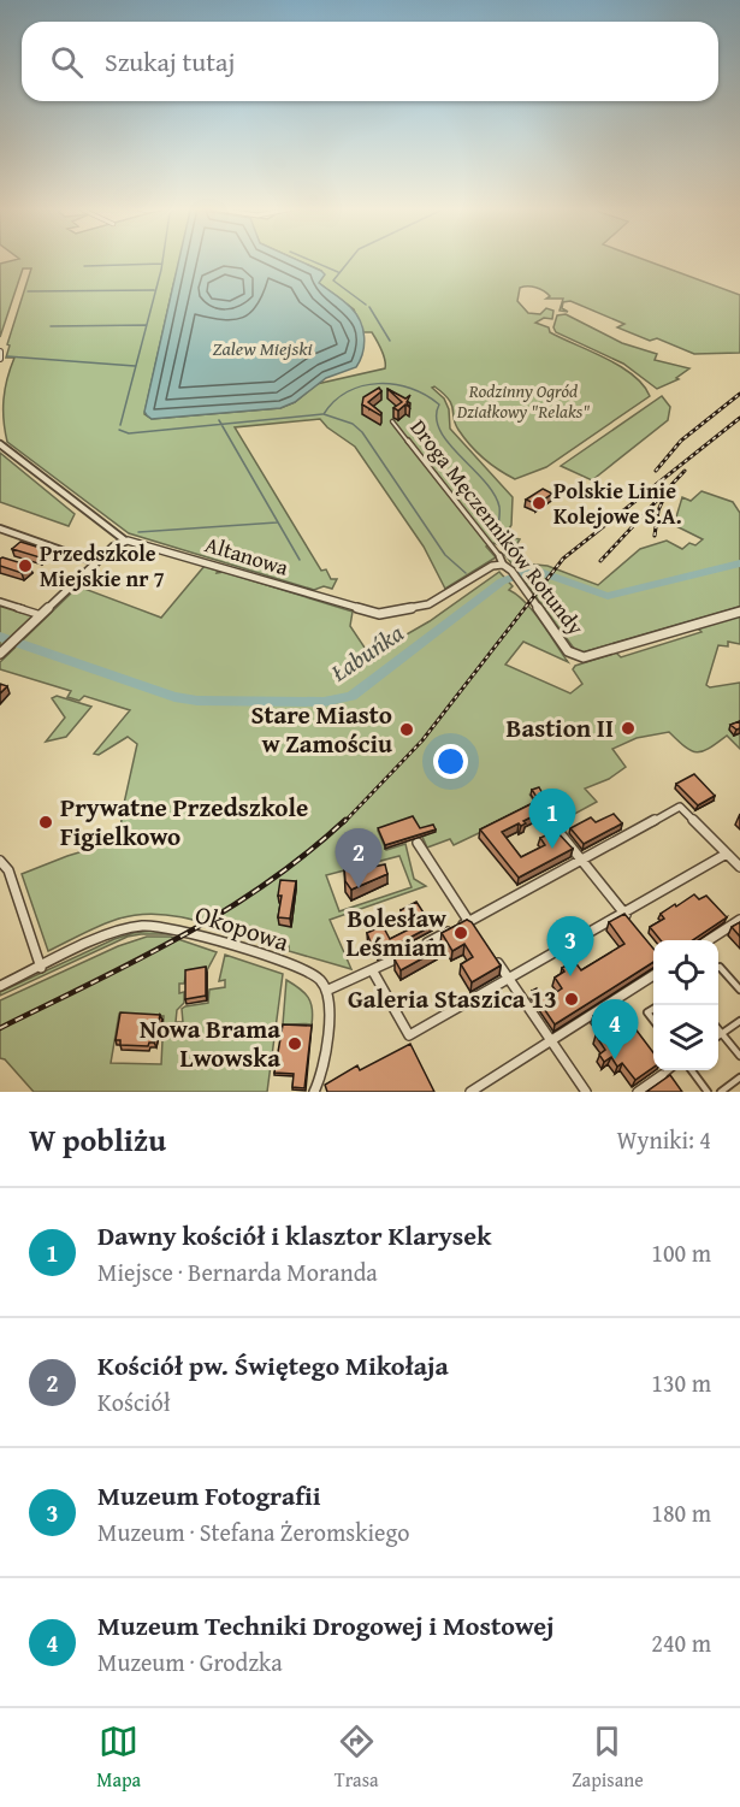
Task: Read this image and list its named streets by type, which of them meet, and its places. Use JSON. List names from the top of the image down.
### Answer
{
  "streets": {
    "street": ["Droga Męczenników Rotundy", "Altanowa", "Okopowa"]
  },
  "crossings": [
    ["Droga Męczenników Rotundy", "Altanowa"]
  ],
  "water": ["Zalew Miejski", "Łabuńka"],
  "parks": ["Rodzinny Ogród Działkowy \"Relaks\""],
  "places": [
    "Polskie Linie Kolejowe S.A.",
    "Przedszkole Miejskie nr 7",
    "Bastion II",
    "Stare Miasto w Zamościu",
    "Prywatne Przedszkole Figielkowo",
    "Bolesław Leśmiam",
    "Galeria Staszica 13",
    "Nowa Brama Lwowska"
  ],
  "page": {
    "search": "Szukaj tutaj",
    "pins": [
      "1",
      "2",
      "3",
      "4"
    ],
    "heading": ["W pobliżu", "Wyniki: 4"],
    "list": [
      {
        "mark": "1",
        "name": "Dawny kościół i klasztor Klarysek",
        "note": "Miejsce · Bernarda Moranda",
        "value": "100 m"
      },
      {
        "mark": "2",
        "name": "Kościół pw. Świętego Mikołaja",
        "note": "Kościół",
        "value": "130 m"
      },
      {
        "mark": "3",
        "name": "Muzeum Fotografii",
        "note": "Muzeum · Stefana Żeromskiego",
        "value": "180 m"
      },
      {
        "mark": "4",
        "name": "Muzeum Techniki Drogowej i Mostowej",
        "note": "Muzeum · Grodzka",
        "value": "240 m"
      }
    ],
    "nav": ["Mapa", "Trasa", "Zapisane"]
  }
}
